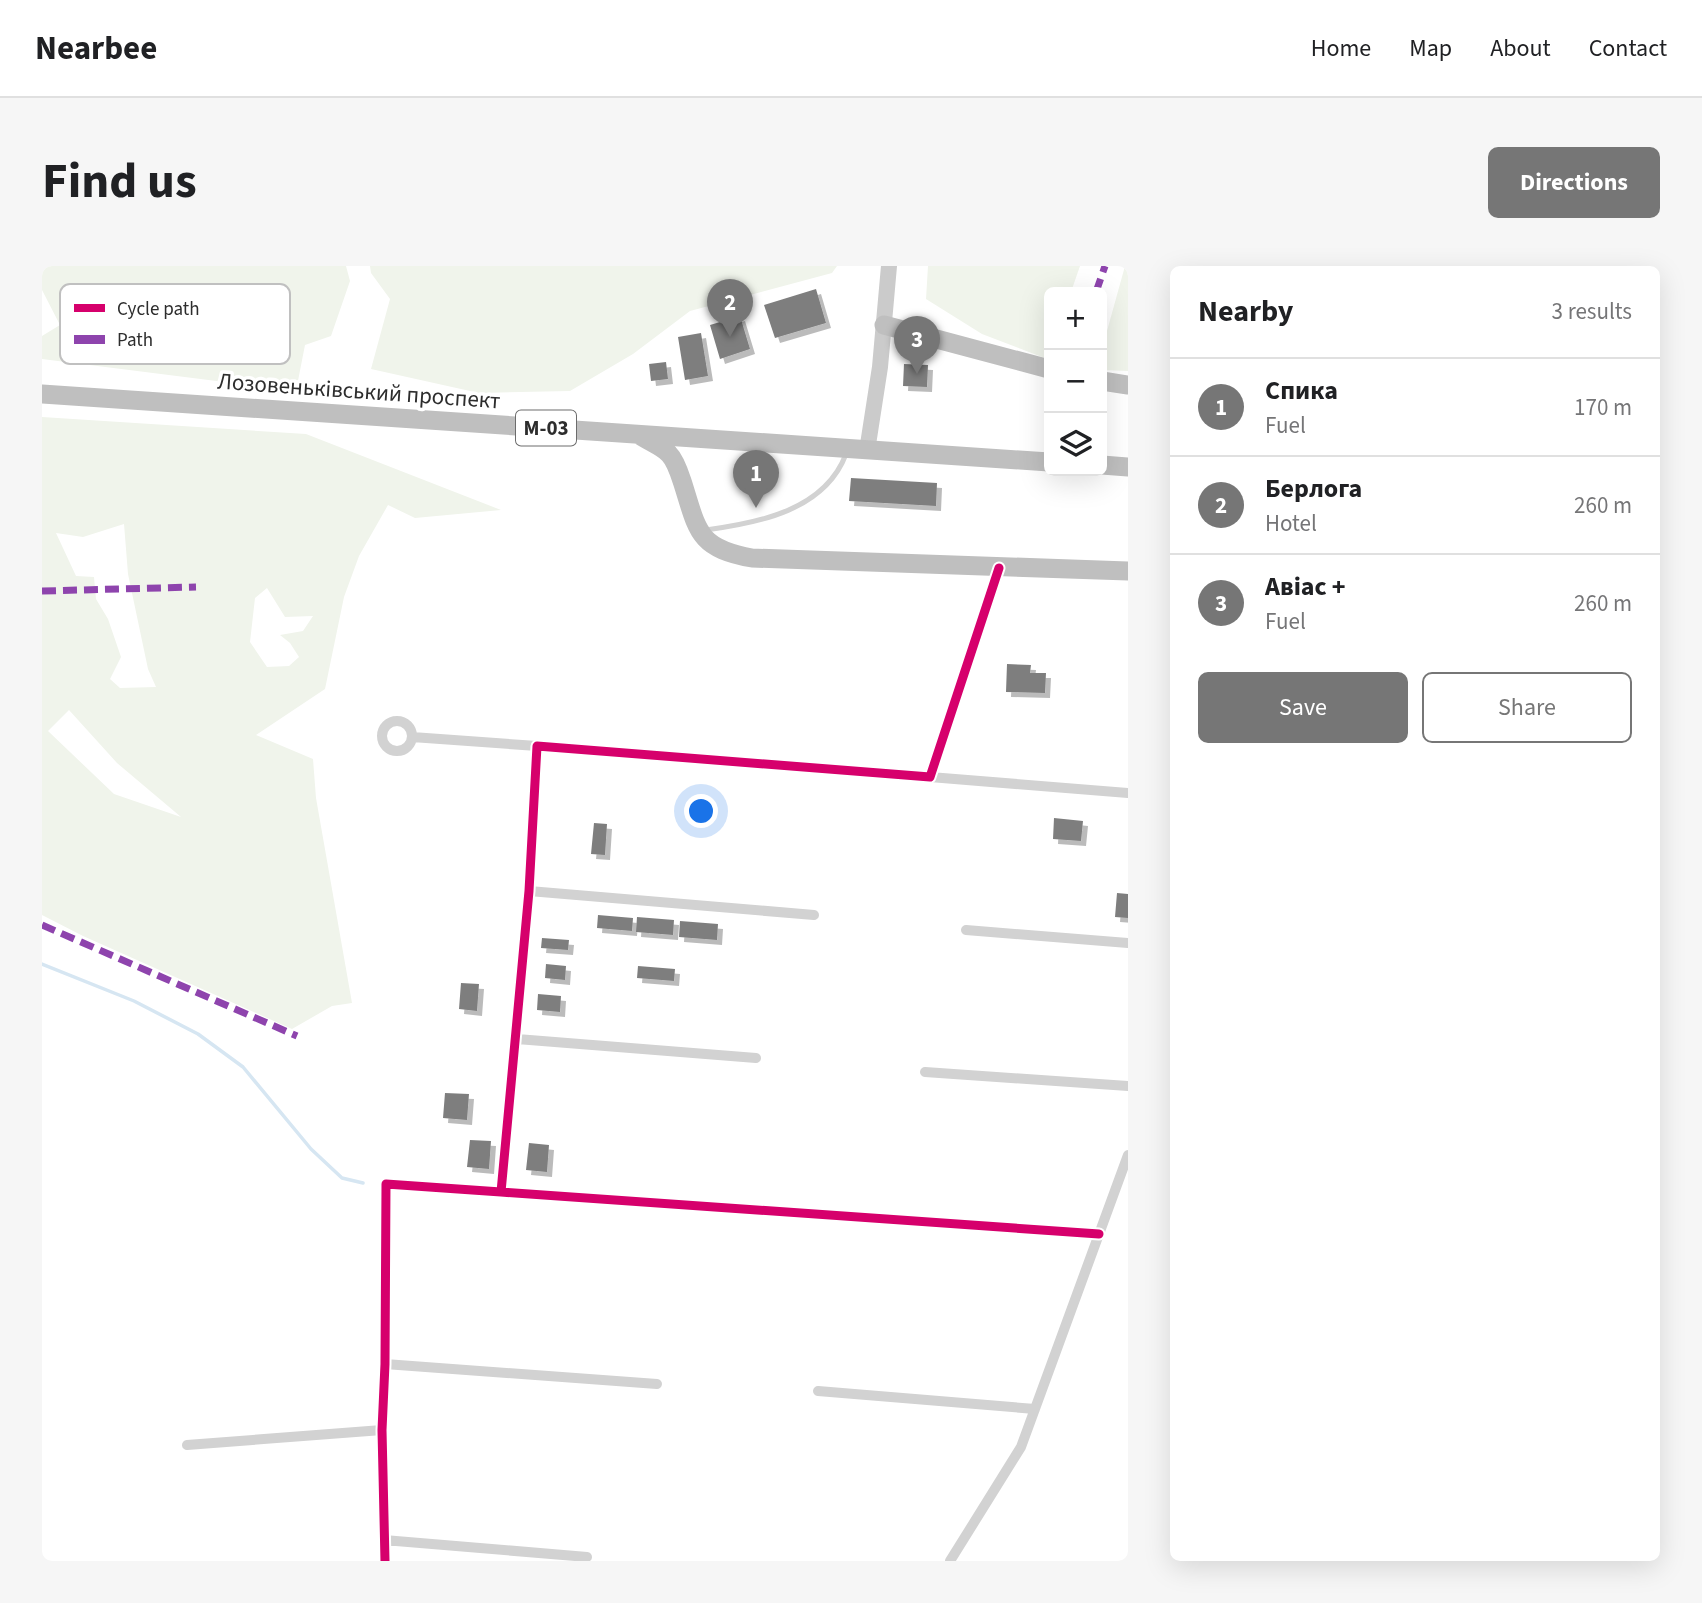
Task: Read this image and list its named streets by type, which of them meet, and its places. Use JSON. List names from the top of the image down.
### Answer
{
  "streets": {
    "highway": ["Лозовеньківський проспект", "М-03"]
  },
  "legend": ["Cycle path", "Path"],
  "page": {
    "header": "Nearbee",
    "nav": [
      "Home",
      "Map",
      "About",
      "Contact"
    ],
    "title": "Find us",
    "buttons": [
      "Directions",
      ["Save", "Share"]
    ],
    "heading": ["Nearby", "3 results"],
    "pins": ["2", "3", "1"],
    "map_buttons": ["+", "−"],
    "list": [
      {
        "mark": "1",
        "name": "Спика",
        "note": "Fuel",
        "value": "170 m"
      },
      {
        "mark": "2",
        "name": "Берлога",
        "note": "Hotel",
        "value": "260 m"
      },
      {
        "mark": "3",
        "name": "Авiас +",
        "note": "Fuel",
        "value": "260 m"
      }
    ]
  }
}
